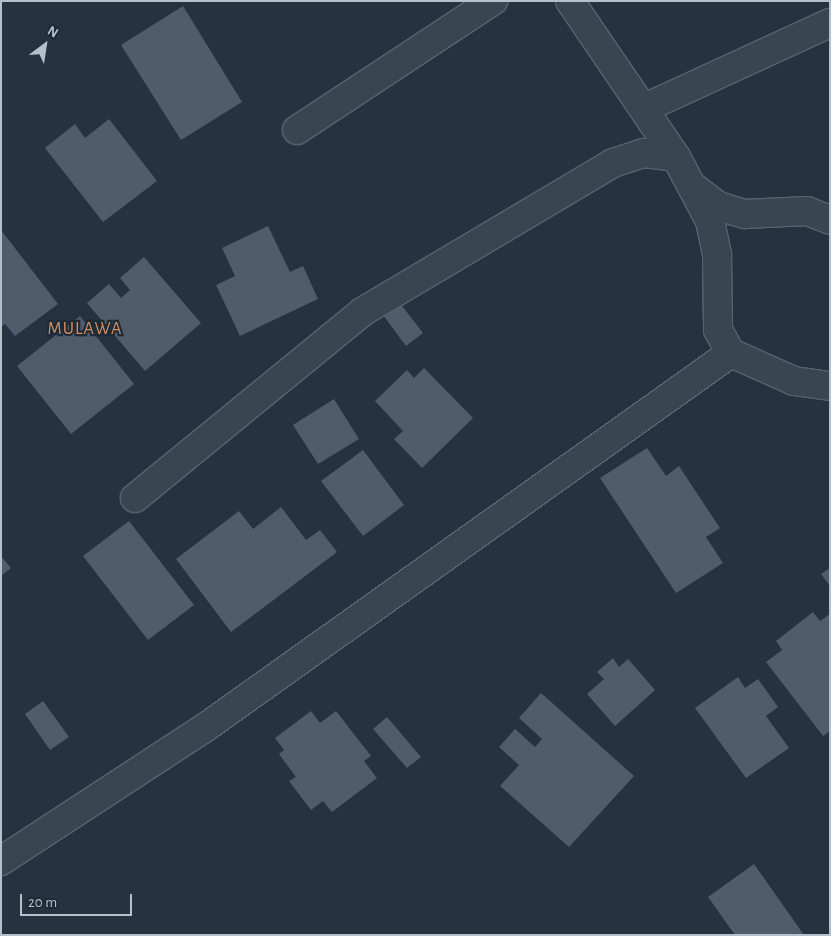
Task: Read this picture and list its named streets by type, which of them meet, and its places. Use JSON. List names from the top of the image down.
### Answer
{
  "districts": ["MULAWA"],
  "scale_bar": "20 m",
  "north": "top right"
}
